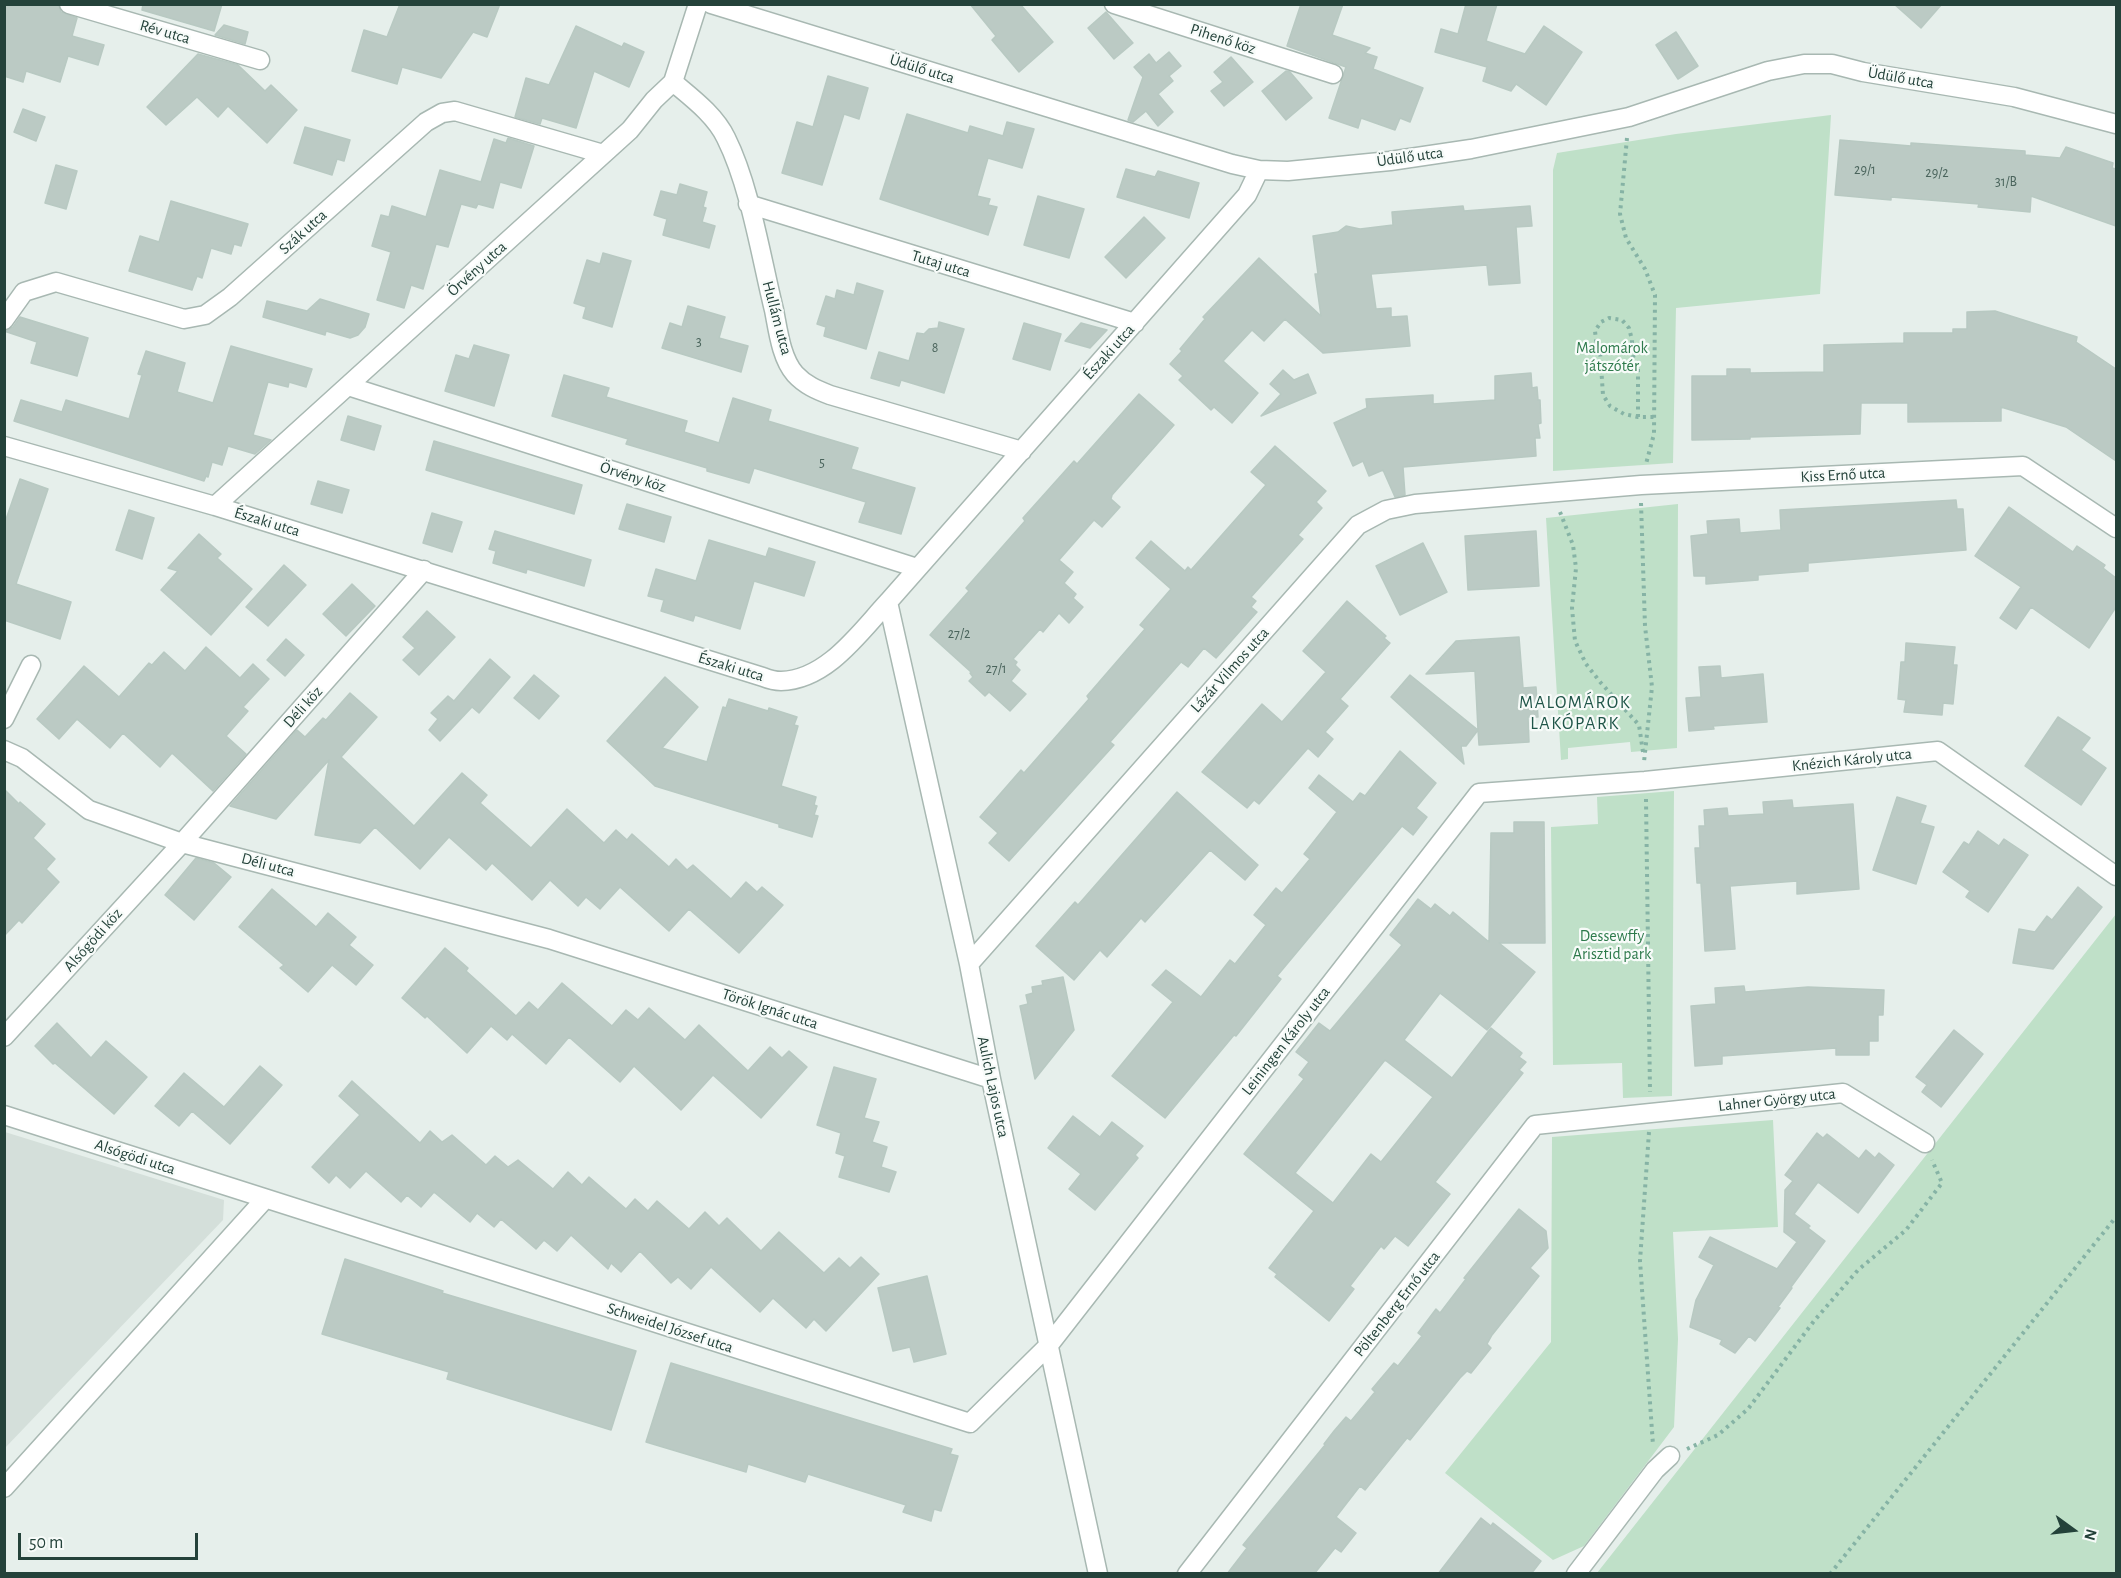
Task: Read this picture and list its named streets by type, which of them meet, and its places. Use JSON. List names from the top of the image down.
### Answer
{
  "streets": {
    "street": [
      "Rév utca",
      "Pihenő köz",
      "Üdülő utca",
      "Szák utca",
      "Tutaj utca",
      "Örvény utca",
      "Hullám utca",
      "Északi utca",
      "Kiss Ernő utca",
      "Örvény köz",
      "Lázár Vilmos utca",
      "Déli köz",
      "Knézich Károly utca",
      "Déli utca",
      "Alsógödi köz",
      "Török Ignác utca",
      "Leiningen Károly utca",
      "Aulich Lajos utca",
      "Lahner György utca",
      "Alsógödi utca",
      "Pöltenberg Ernő utca",
      "Schweidel József utca"
    ]
  },
  "crossings": [
    ["Üdülő utca", "Északi utca"],
    ["Szák utca", "Örvény utca"],
    ["Tutaj utca", "Hullám utca"],
    ["Tutaj utca", "Északi utca"],
    ["Örvény utca", "Hullám utca"],
    ["Örvény utca", "Északi utca"],
    ["Örvény utca", "Örvény köz"],
    ["Hullám utca", "Északi utca"],
    ["Északi utca", "Örvény köz"],
    ["Északi utca", "Déli köz"],
    ["Északi utca", "Aulich Lajos utca"],
    ["Kiss Ernő utca", "Lázár Vilmos utca"],
    ["Lázár Vilmos utca", "Aulich Lajos utca"],
    ["Déli köz", "Déli utca"],
    ["Déli köz", "Alsógödi köz"],
    ["Knézich Károly utca", "Leiningen Károly utca"],
    ["Déli utca", "Alsógödi köz"],
    ["Déli utca", "Török Ignác utca"],
    ["Török Ignác utca", "Aulich Lajos utca"],
    ["Leiningen Károly utca", "Aulich Lajos utca"],
    ["Leiningen Károly utca", "Schweidel József utca"],
    ["Aulich Lajos utca", "Schweidel József utca"],
    ["Lahner György utca", "Pöltenberg Ernő utca"],
    ["Alsógödi utca", "Schweidel József utca"]
  ],
  "districts": ["MALOMÁROK LAKÓPARK"],
  "parks": ["Malomárok játszótér", "Dessewffy Arisztid park"],
  "house_numbers": [
    "29/1",
    "29/2",
    "31/B",
    "3",
    "8",
    "5",
    "27/2",
    "27/1"
  ],
  "scale_bar": "50 m",
  "north": "right"
}
